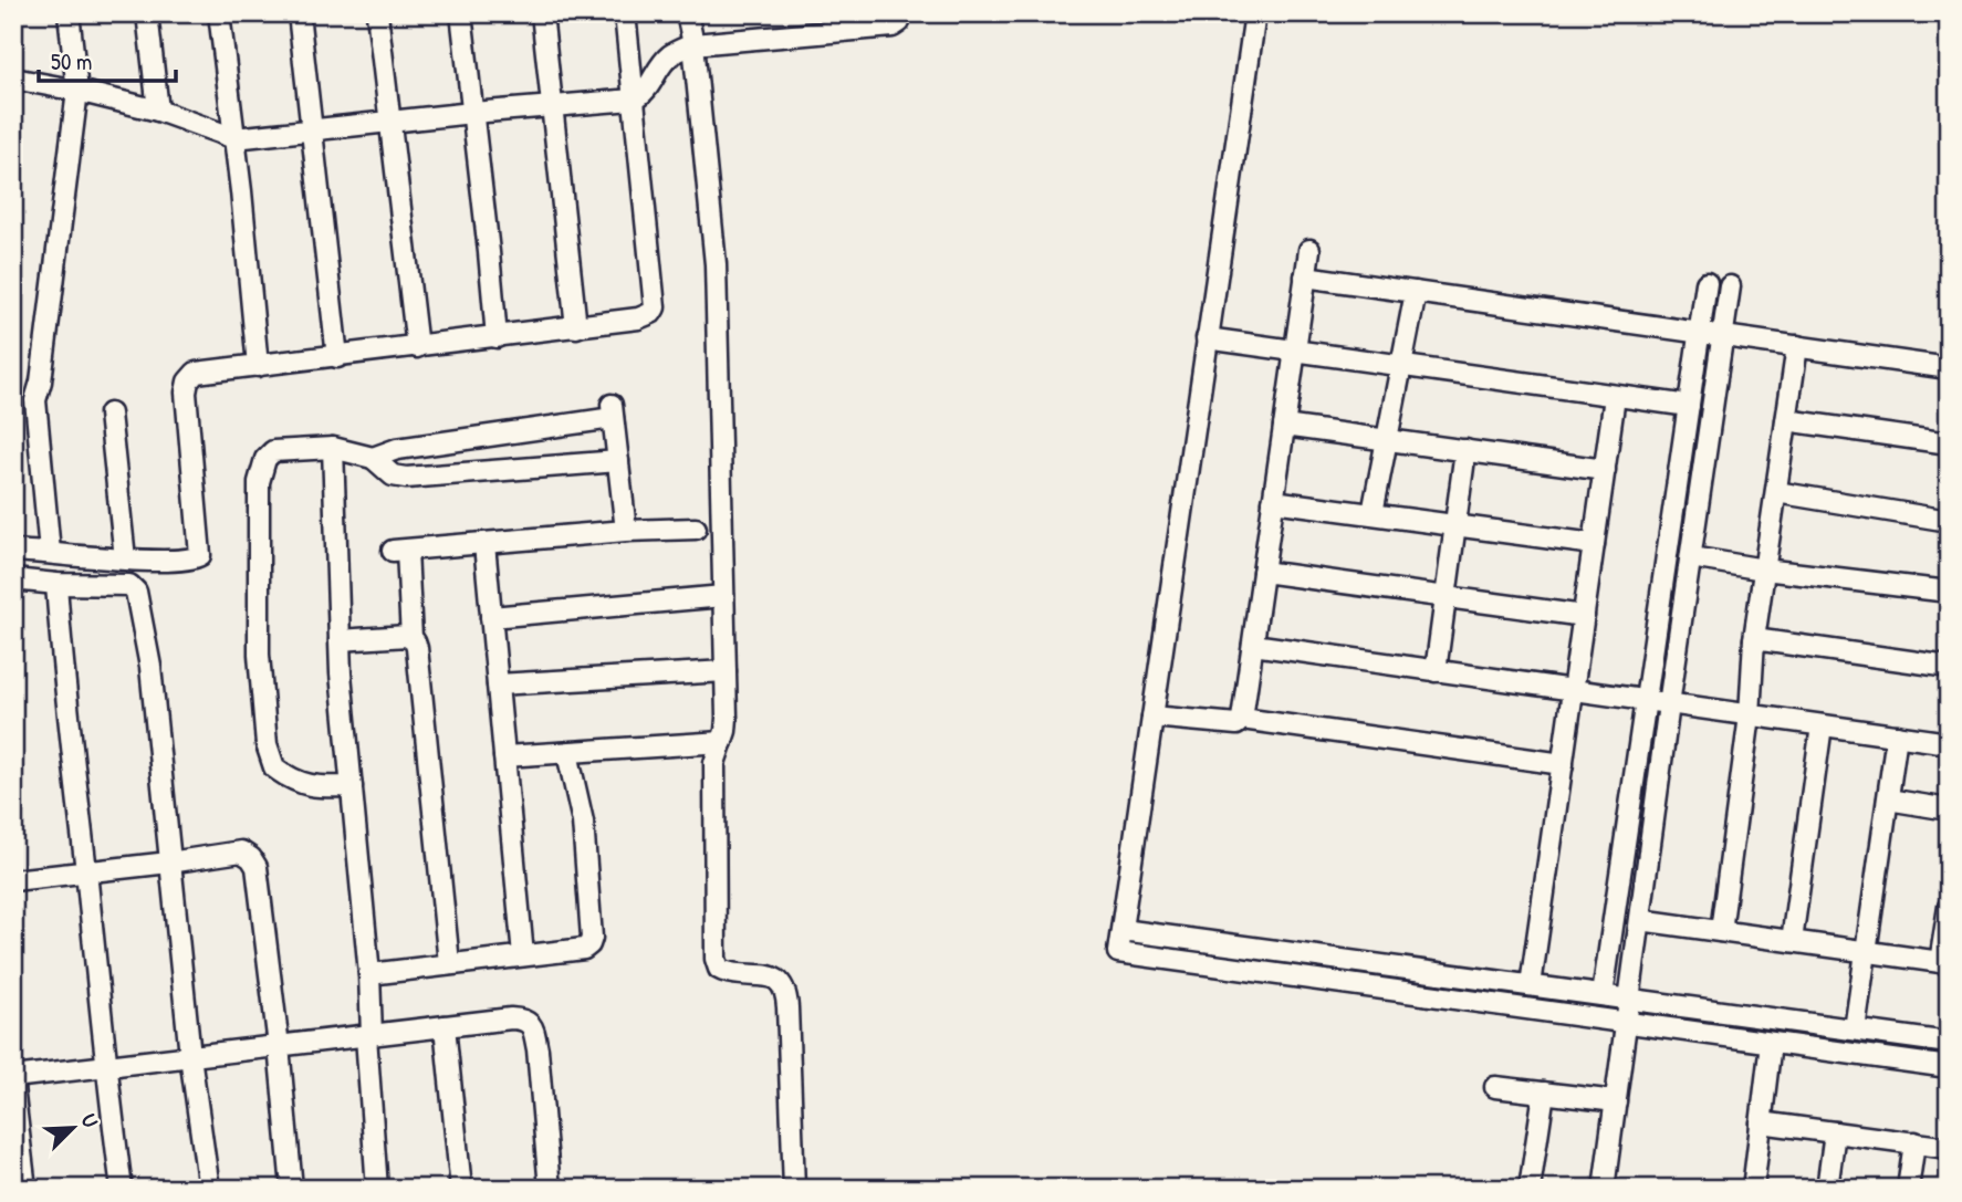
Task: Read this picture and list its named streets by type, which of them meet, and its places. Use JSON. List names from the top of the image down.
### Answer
{
  "scale_bar": "50 m",
  "north": "top right"
}
